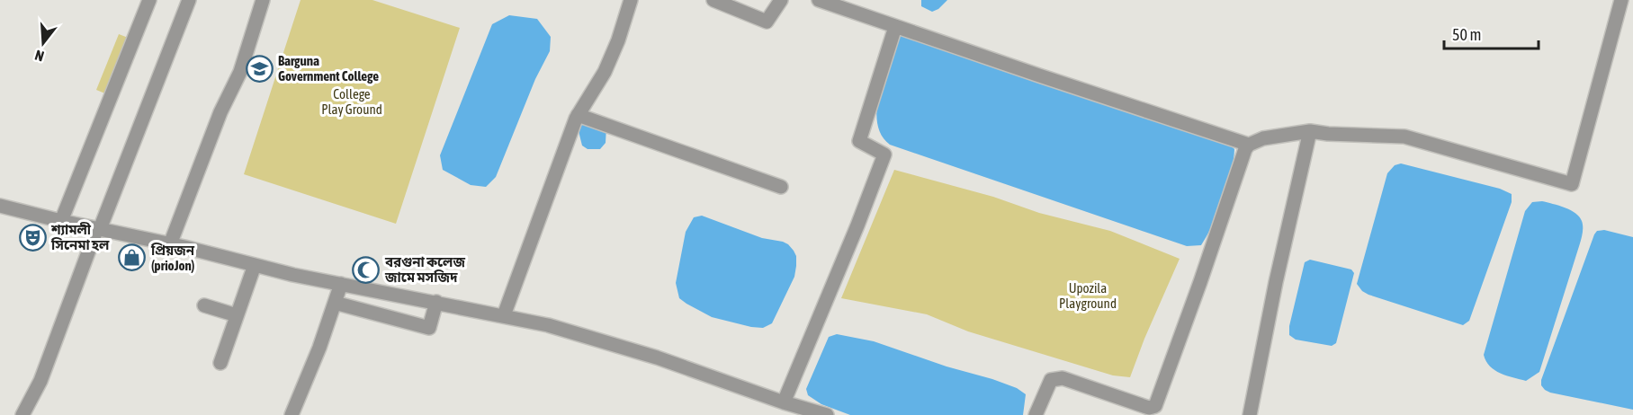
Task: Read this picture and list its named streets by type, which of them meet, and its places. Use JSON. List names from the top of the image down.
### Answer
{
  "parks": ["College Play Ground", "Upozila Playground"],
  "places": {
    "school or university": ["Barguna Government College"],
    "theatre": ["শ্যামলী সিনেমা হল"],
    "shop": ["প্রিয়জন (prioJon)"],
    "mosque": ["বরগুনা কলেজ জামে মসজিদ"]
  },
  "scale_bar": "50 m",
  "north": "bottom"
}
